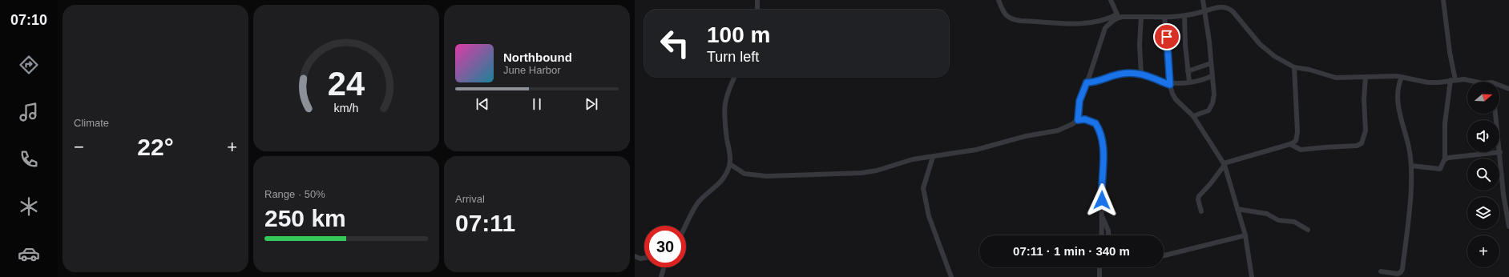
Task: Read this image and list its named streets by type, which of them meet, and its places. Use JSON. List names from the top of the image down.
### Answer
{
  "north": "right",
  "page": {
    "tabs": "07:10",
    "tile": [
      "Climate",
      ["Range · 50%", "250 km"],
      ["Arrival", "07:11"]
    ],
    "turn": ["100 m", "Turn left"],
    "song": ["Northbound", "June Harbor"],
    "map_buttons": "+",
    "heat": ["−", "22°", "+"],
    "limit": "30",
    "trip": "07:11 · 1 min · 340 m",
    "gauge": ["24", "km/h"]
  }
}
